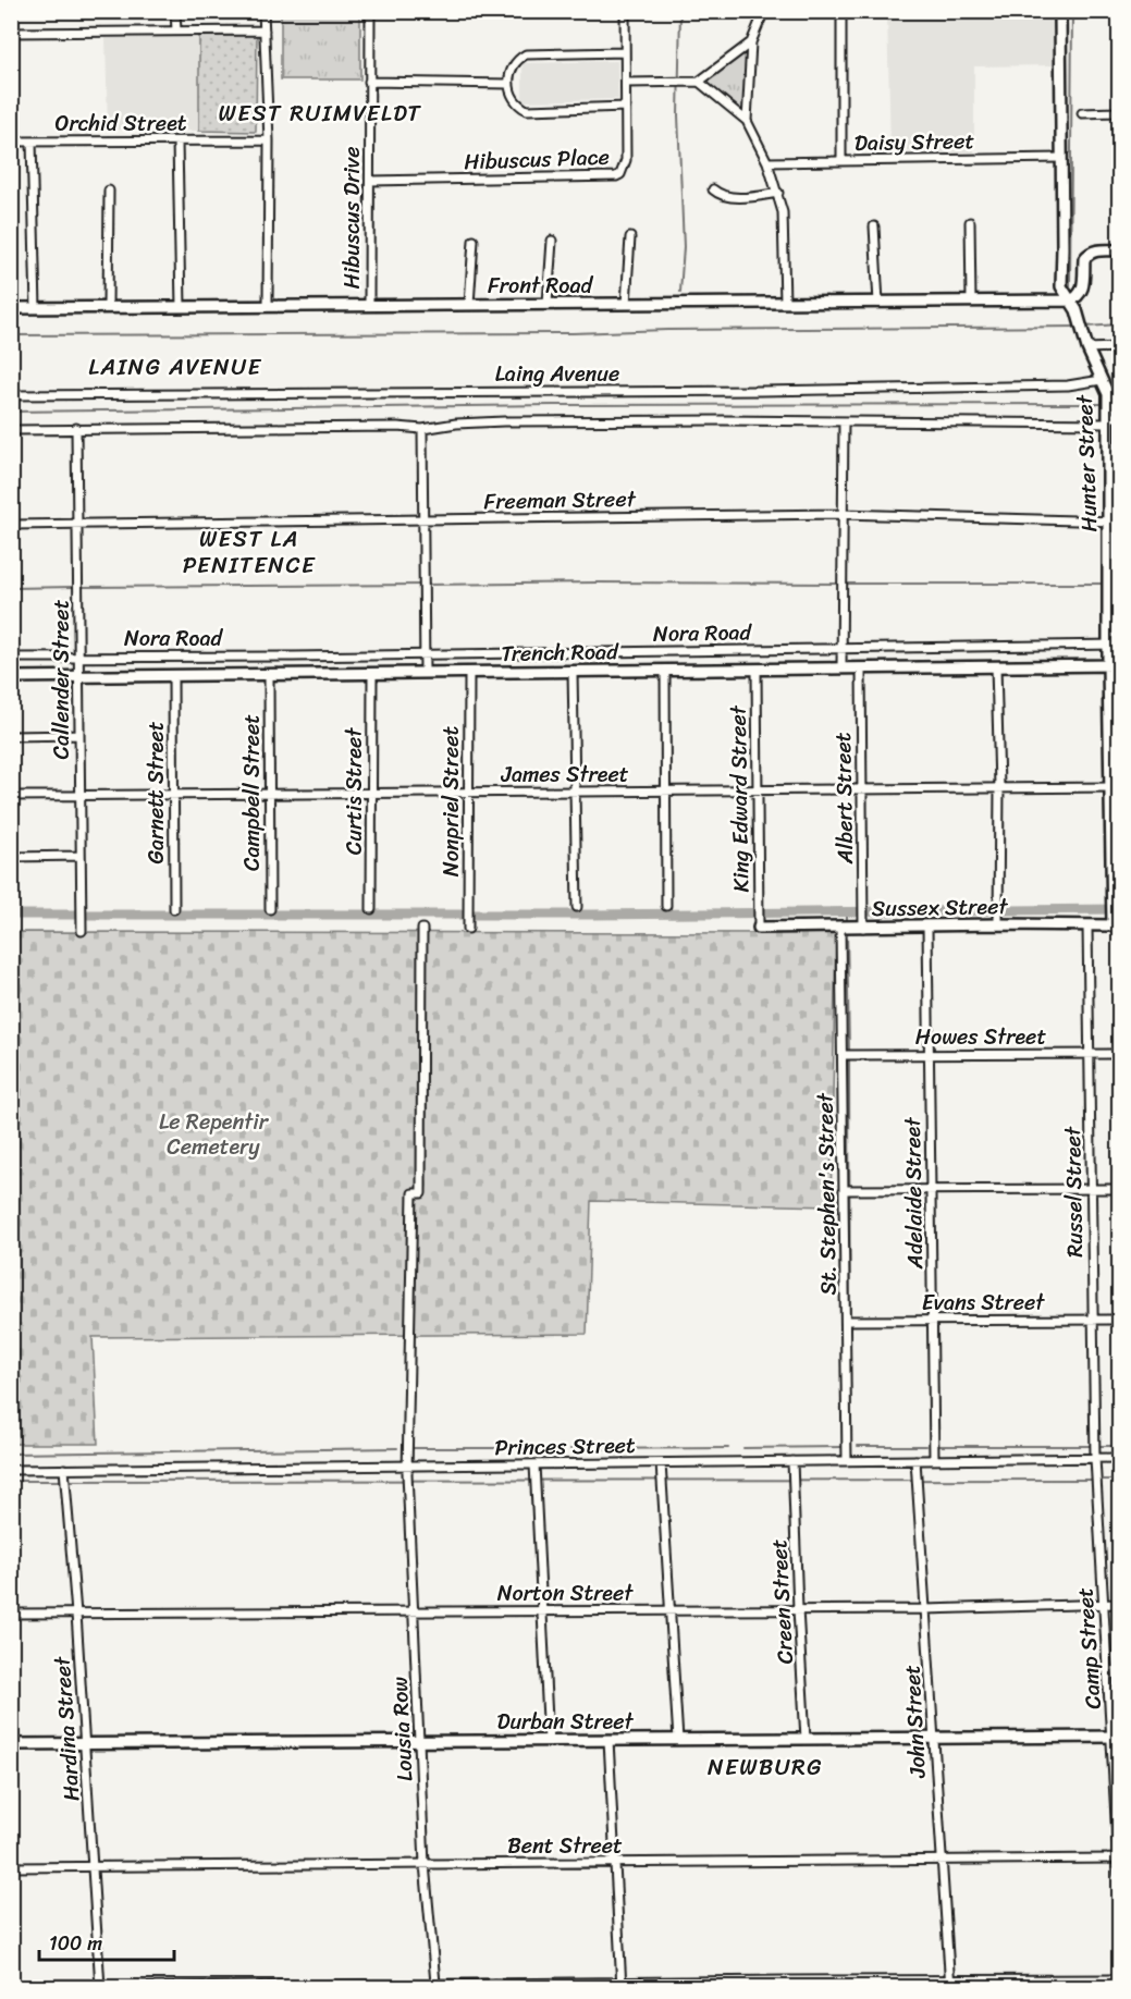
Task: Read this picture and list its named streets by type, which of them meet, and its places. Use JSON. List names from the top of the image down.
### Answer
{
  "streets": {
    "street": [
      "Orchid Street",
      "Daisy Street",
      "Hibuscus Place",
      "Hibuscus Drive",
      "Front Road",
      "Laing Avenue",
      "Hunter Street",
      "Freeman Street",
      "Nora Road",
      "Trench Road",
      "Callender Street",
      "James Street",
      "Curtis Street",
      "Garnett Street",
      "Campbell Street",
      "Albert Street",
      "King Edward Street",
      "Nonpriel Street",
      "Sussex Street",
      "Howes Street",
      "Russel Street",
      "Adelaide Street",
      "St. Stephen's Street",
      "Evans Street",
      "Princes Street",
      "Norton Street",
      "Creen Street",
      "Camp Street",
      "Durban Street",
      "John Street",
      "Hardina Street",
      "Lousia Row",
      "Bent Street"
    ]
  },
  "crossings": [
    ["Daisy Street", "Hunter Street"],
    ["Hibuscus Place", "Hibuscus Drive"],
    ["Hibuscus Drive", "Front Road"],
    ["Front Road", "Hunter Street"],
    ["Laing Avenue", "Hunter Street"],
    ["Hunter Street", "Freeman Street"],
    ["Hunter Street", "Nora Road"],
    ["Hunter Street", "Trench Road"],
    ["Hunter Street", "James Street"],
    ["Hunter Street", "Sussex Street"],
    ["Freeman Street", "Callender Street"],
    ["Nora Road", "Callender Street"],
    ["Trench Road", "Callender Street"],
    ["Trench Road", "Curtis Street"],
    ["Trench Road", "Garnett Street"],
    ["Trench Road", "Campbell Street"],
    ["Trench Road", "Albert Street"],
    ["Trench Road", "King Edward Street"],
    ["Trench Road", "Nonpriel Street"],
    ["Callender Street", "James Street"],
    ["James Street", "Curtis Street"],
    ["James Street", "Garnett Street"],
    ["James Street", "Campbell Street"],
    ["James Street", "Albert Street"],
    ["James Street", "King Edward Street"],
    ["James Street", "Nonpriel Street"],
    ["Albert Street", "Sussex Street"],
    ["King Edward Street", "Sussex Street"],
    ["Sussex Street", "Russel Street"],
    ["Sussex Street", "Adelaide Street"],
    ["Sussex Street", "St. Stephen's Street"],
    ["Howes Street", "Russel Street"],
    ["Howes Street", "Adelaide Street"],
    ["Howes Street", "St. Stephen's Street"],
    ["Russel Street", "Evans Street"],
    ["Russel Street", "Princes Street"],
    ["Russel Street", "Camp Street"],
    ["Adelaide Street", "Evans Street"],
    ["Adelaide Street", "Princes Street"],
    ["St. Stephen's Street", "Evans Street"],
    ["St. Stephen's Street", "Princes Street"],
    ["Princes Street", "Creen Street"],
    ["Princes Street", "Camp Street"],
    ["Princes Street", "John Street"],
    ["Princes Street", "Hardina Street"],
    ["Princes Street", "Lousia Row"],
    ["Norton Street", "Creen Street"],
    ["Norton Street", "Camp Street"],
    ["Norton Street", "John Street"],
    ["Norton Street", "Hardina Street"],
    ["Norton Street", "Lousia Row"],
    ["Creen Street", "Durban Street"],
    ["Camp Street", "Durban Street"],
    ["Camp Street", "Bent Street"],
    ["Durban Street", "John Street"],
    ["Durban Street", "Hardina Street"],
    ["Durban Street", "Lousia Row"],
    ["John Street", "Bent Street"],
    ["Hardina Street", "Bent Street"],
    ["Lousia Row", "Bent Street"]
  ],
  "districts": [
    "WEST RUIMVELDT",
    "LAING AVENUE",
    "WEST LA PENITENCE",
    "NEWBURG"
  ],
  "parks": ["Le Repentir Cemetery"],
  "scale_bar": "100 m"
}
